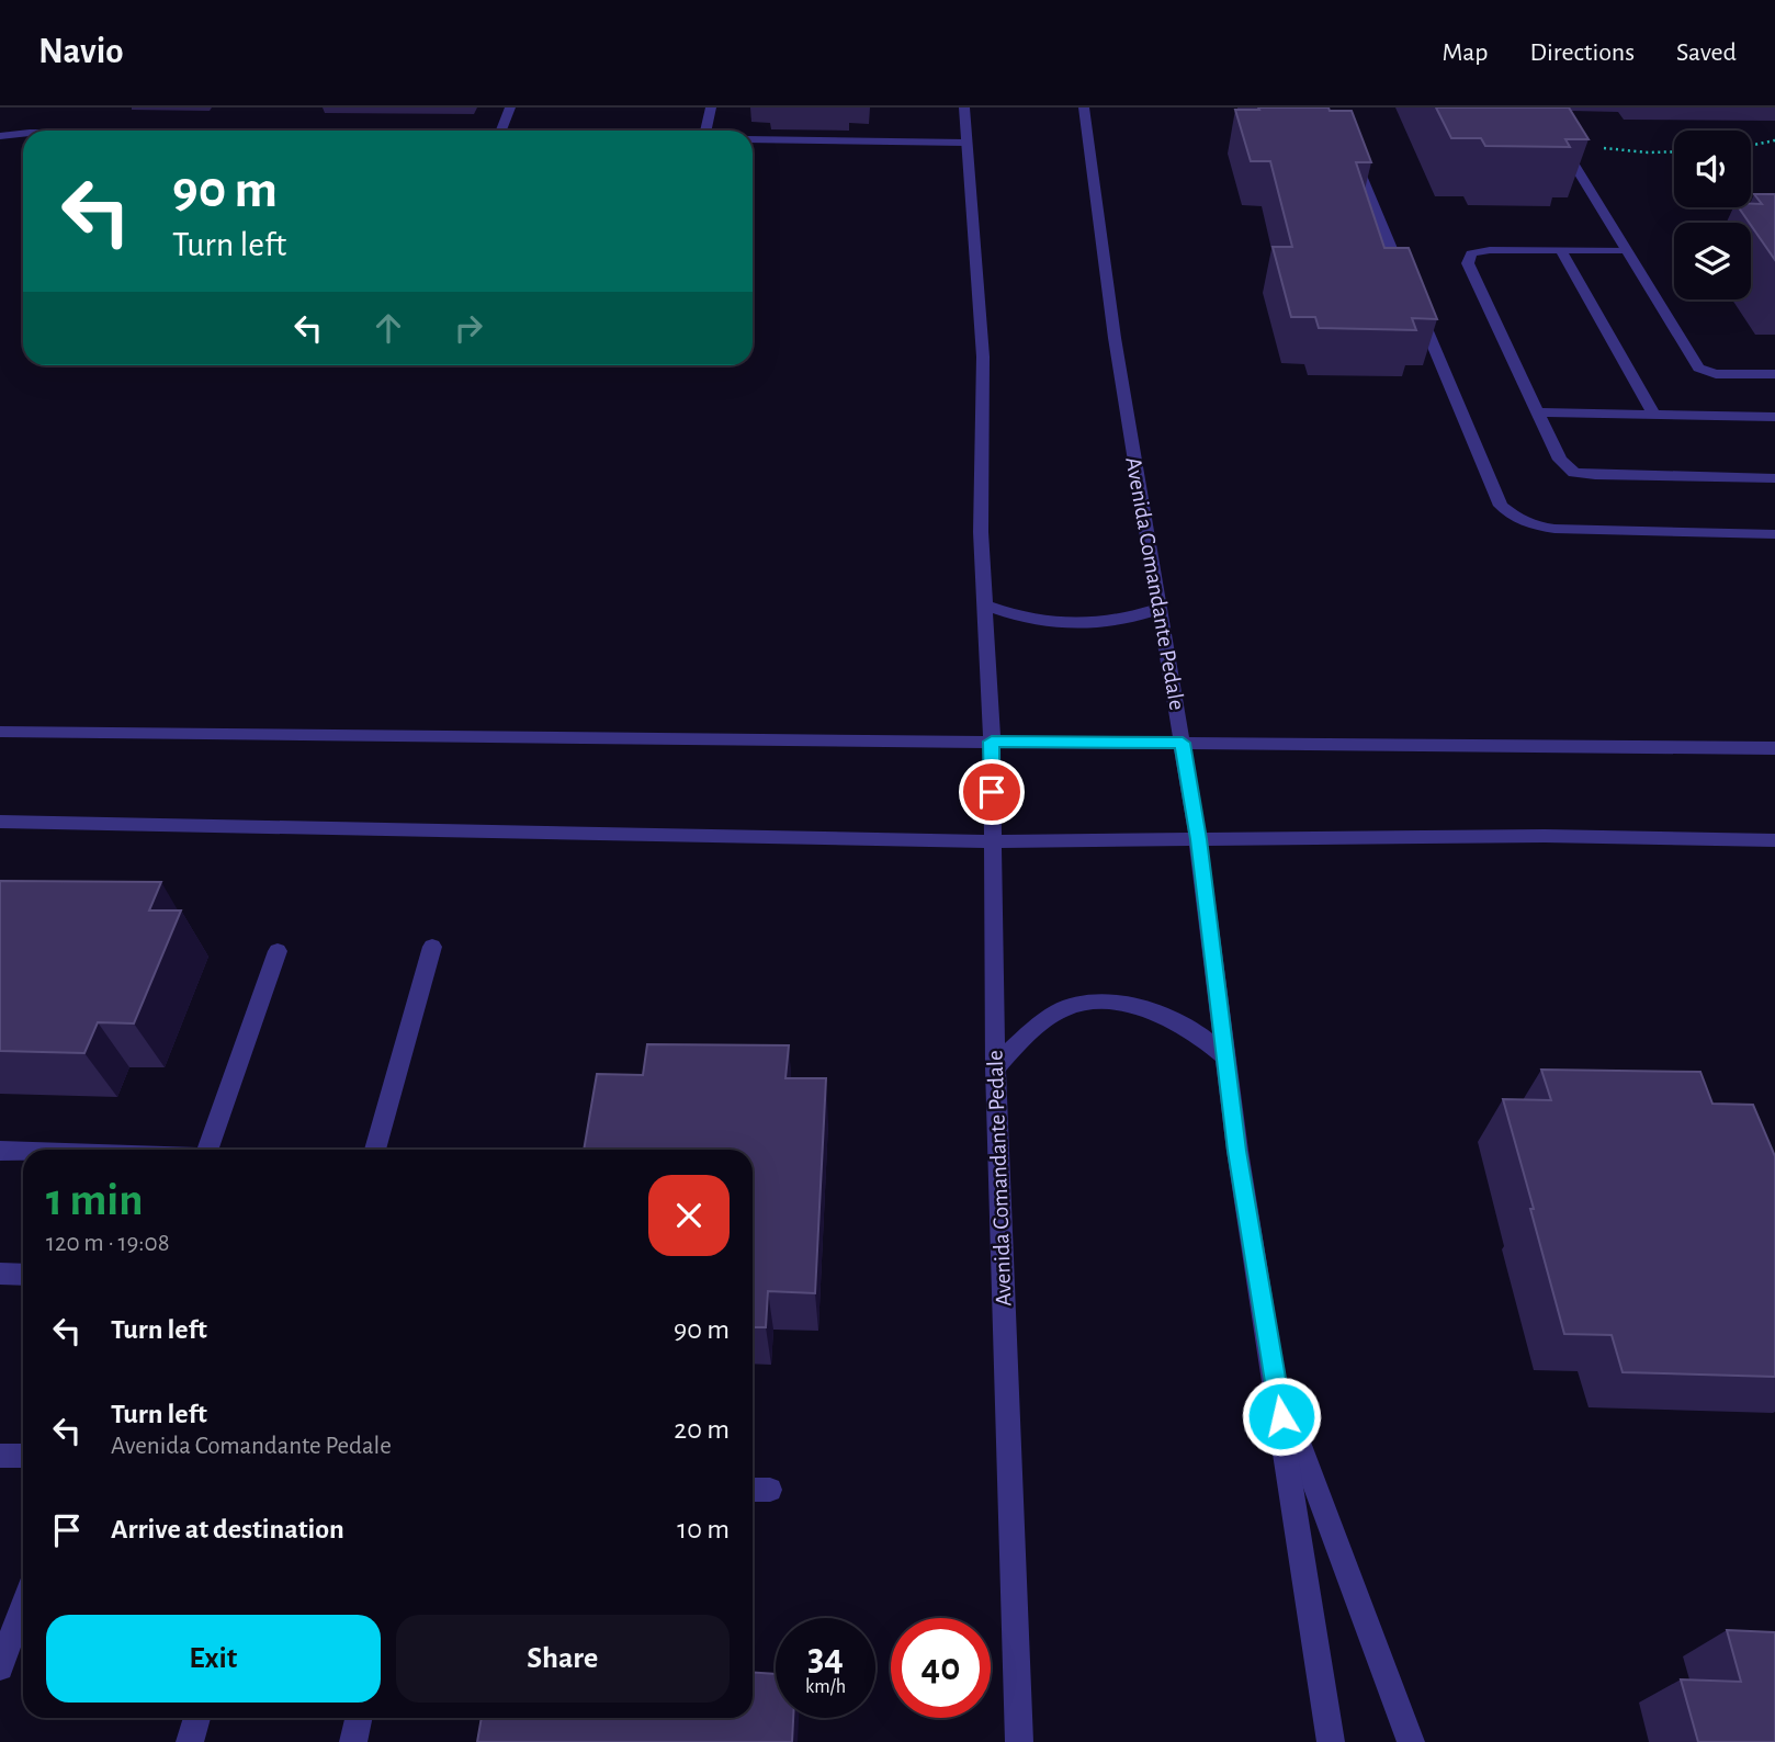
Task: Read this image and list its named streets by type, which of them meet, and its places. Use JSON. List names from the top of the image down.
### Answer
{
  "streets": {
    "street": ["Avenida Comandante Pedale"]
  },
  "page": {
    "header": "Navio",
    "nav": ["Map", "Directions", "Saved"],
    "turn": ["90 m", "Turn left"],
    "heading": ["1 min", "120 m · 19:08"],
    "list": [
      {
        "name": "Turn left",
        "value": "90 m"
      },
      {
        "name": "Turn left",
        "note": "Avenida Comandante Pedale",
        "value": "20 m"
      },
      {
        "name": "Arrive at destination",
        "value": "10 m"
      }
    ],
    "buttons": ["Exit", "Share"],
    "speed": "34 km/h",
    "limit": "40"
  }
}
